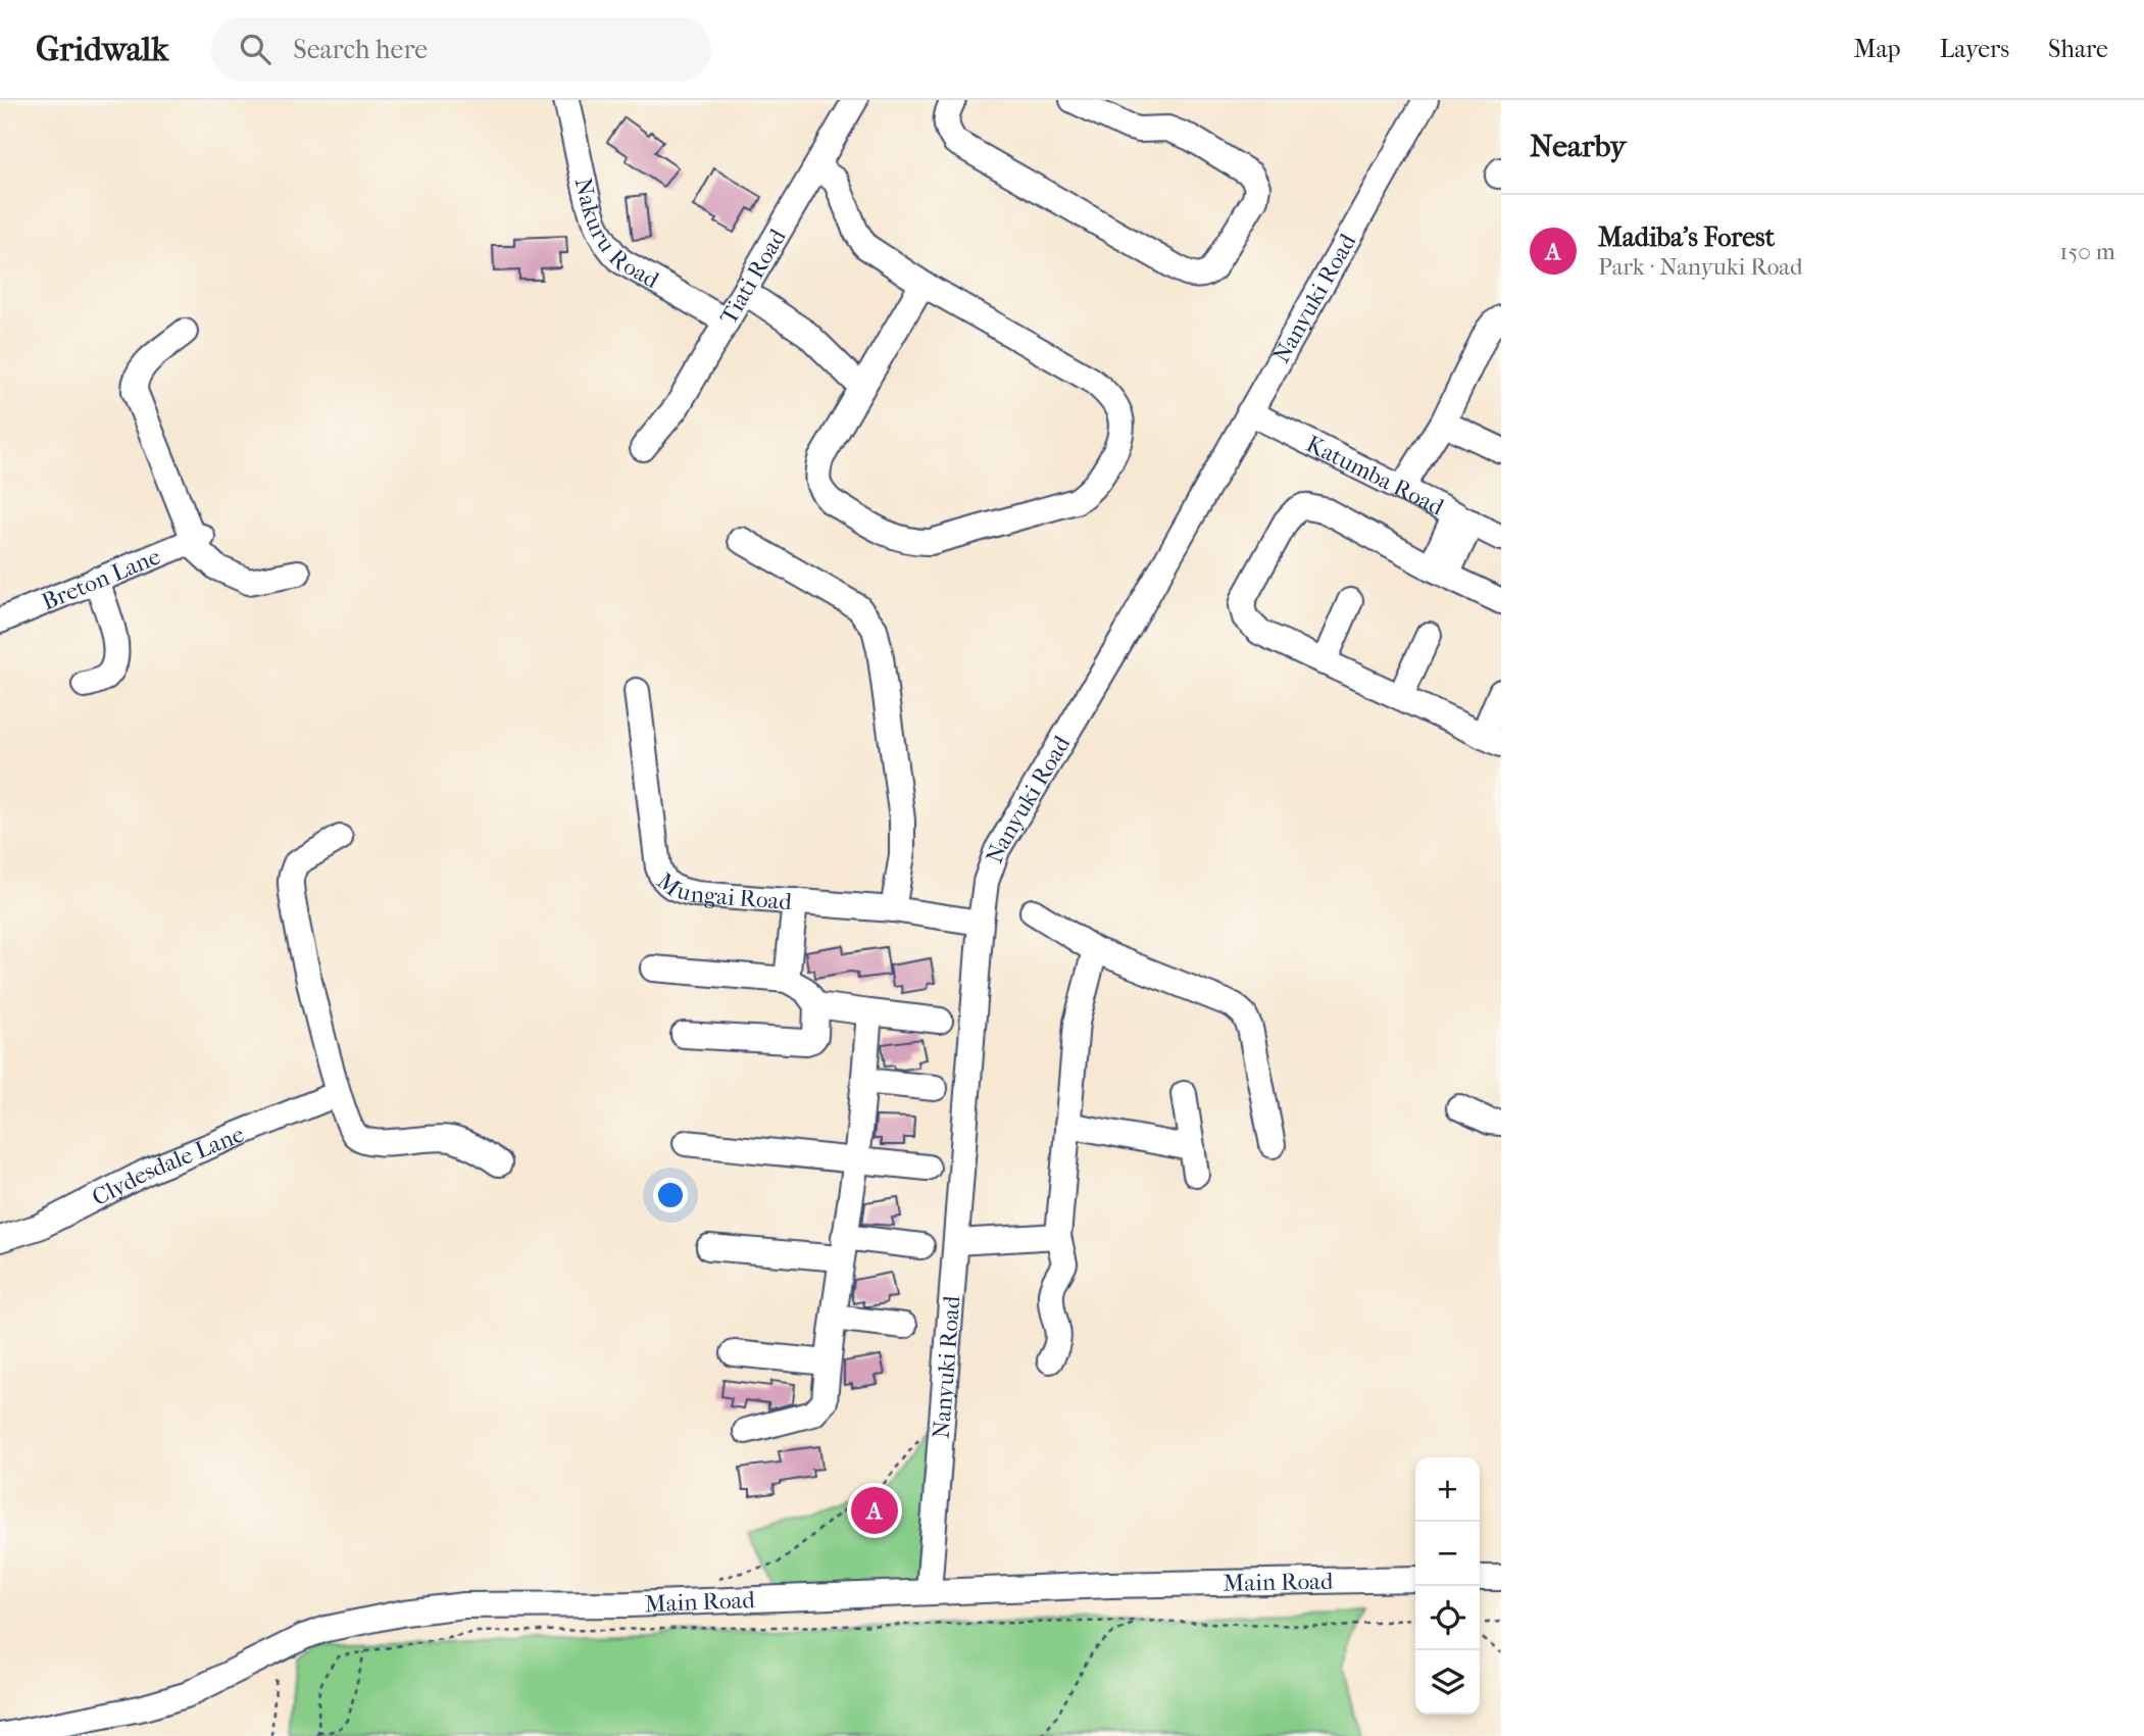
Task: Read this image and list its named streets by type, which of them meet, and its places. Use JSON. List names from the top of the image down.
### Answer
{
  "streets": {
    "street": [
      "Nakuru Road",
      "Tiati Road",
      "Nanyuki Road",
      "Katumba Road",
      "Breton Lane",
      "Mungai Road",
      "Clydesdale Lane",
      "Main Road"
    ]
  },
  "crossings": [
    ["Nakuru Road", "Tiati Road"],
    ["Nanyuki Road", "Katumba Road"],
    ["Nanyuki Road", "Mungai Road"],
    ["Nanyuki Road", "Main Road"]
  ],
  "page": {
    "header": "Gridwalk",
    "search": "Search here",
    "nav": ["Map", "Layers", "Share"],
    "heading": "Nearby",
    "list": [
      {
        "mark": "A",
        "name": "Madiba's Forest",
        "note": "Park · Nanyuki Road",
        "value": "150 m"
      }
    ],
    "map_buttons": ["+", "−"],
    "pins": "A"
  }
}
